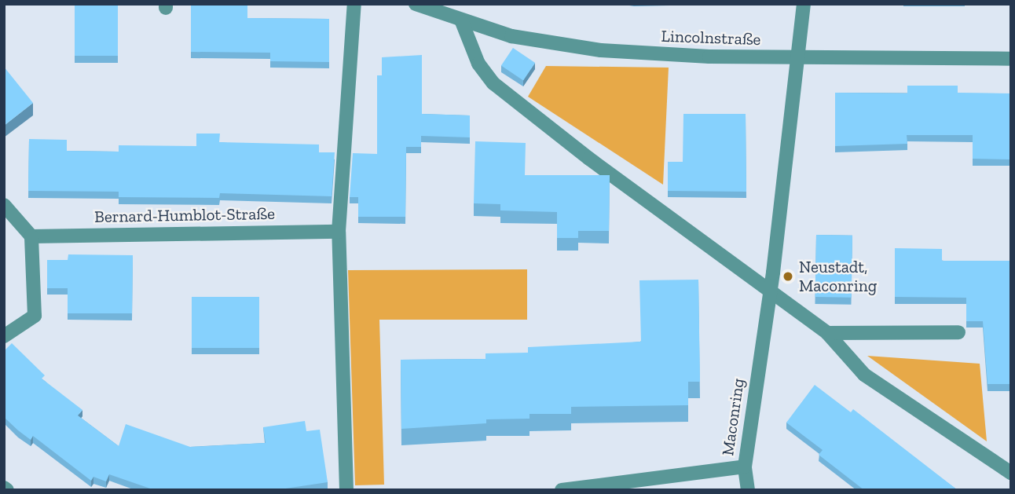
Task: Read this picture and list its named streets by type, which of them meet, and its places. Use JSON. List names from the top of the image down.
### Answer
{
  "streets": {
    "street": ["Lincolnstraße", "Bernard-Humblot-Straße", "Maconring"]
  },
  "crossings": [
    ["Lincolnstraße", "Maconring"]
  ],
  "places": ["Neustadt, Maconring"]
}
